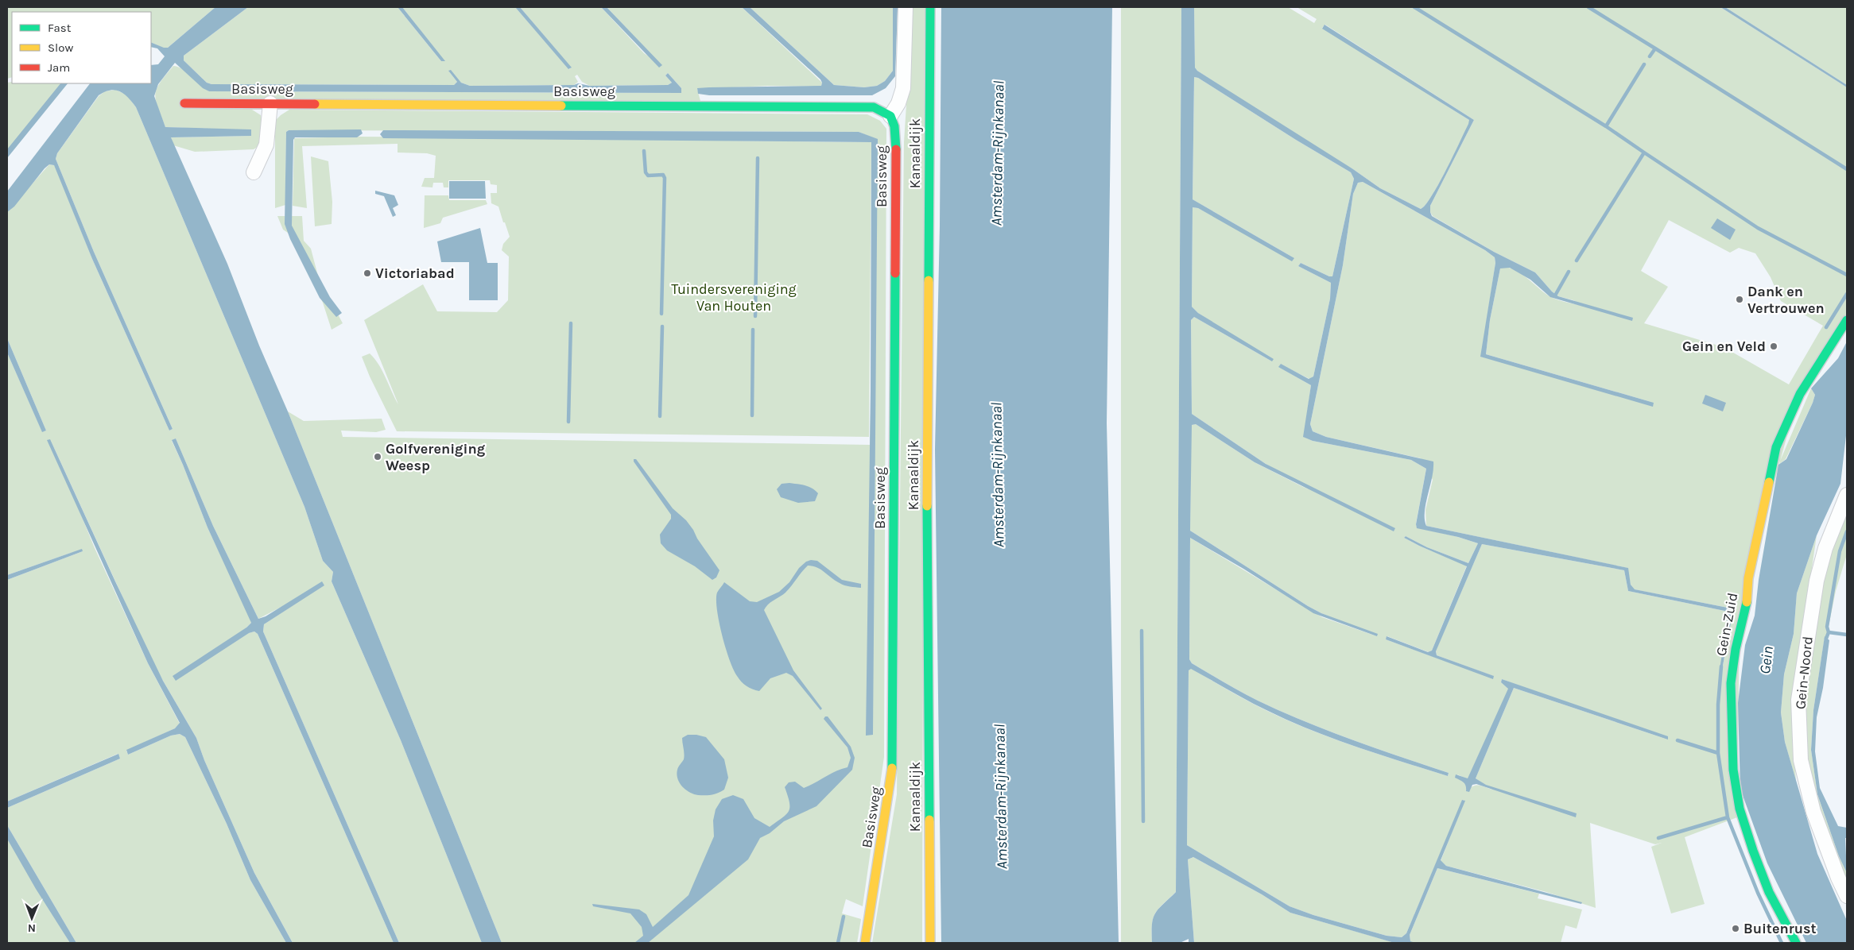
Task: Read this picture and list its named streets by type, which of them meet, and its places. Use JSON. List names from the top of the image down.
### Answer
{
  "streets": {
    "street": [
      "Basisweg",
      "Kanaaldijk",
      "Gein-Zuid",
      "Gein-Noord"
    ]
  },
  "water": ["Amsterdam-Rijnkanaal", "Gein"],
  "parks": ["Tuindersvereniging Van Houten"],
  "places": [
    "Victoriabad",
    "Dank en Vertrouwen",
    "Gein en Veld",
    "Golfvereniging Weesp",
    "Buitenrust"
  ],
  "legend": ["Fast", "Slow", "Jam"],
  "north": "bottom"
}
